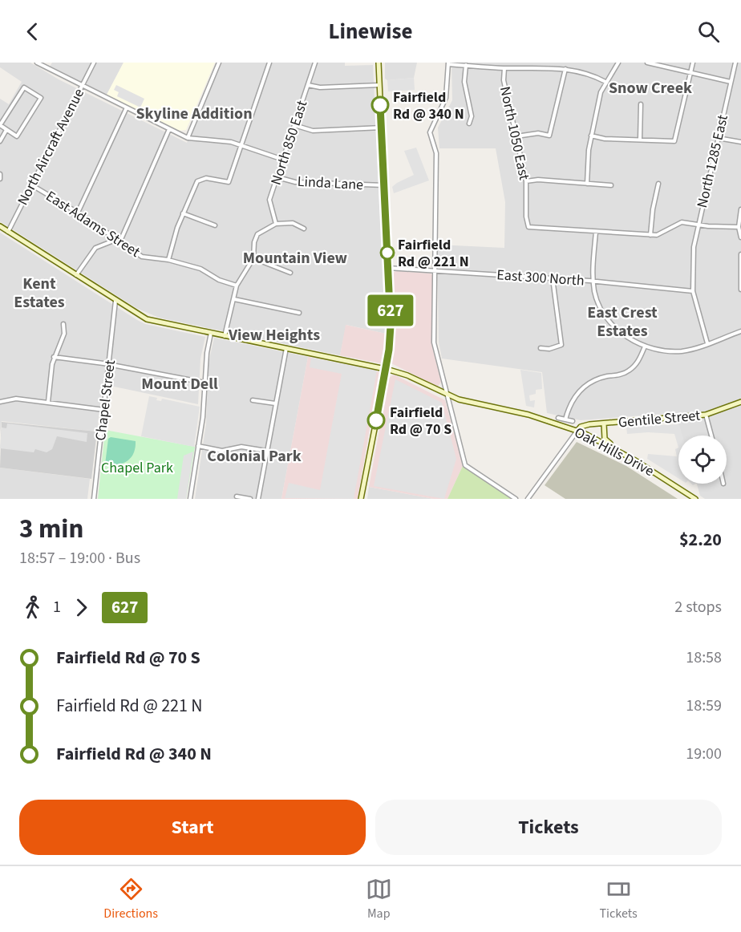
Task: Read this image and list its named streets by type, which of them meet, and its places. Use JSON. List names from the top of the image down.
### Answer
{
  "streets": {
    "main road": ["Gentile Street", "Oak Hills Drive"],
    "street": [
      "North 1050 East",
      "North 850 East",
      "North Aircraft Avenue",
      "North 1285 East",
      "Linda Lane",
      "East Adams Street",
      "East 300 North",
      "Chapel Street"
    ]
  },
  "crossings": [
    ["North 850 East", "Linda Lane"],
    ["North Aircraft Avenue", "East Adams Street"],
    ["North 1285 East", "East 300 North"],
    ["Gentile Street", "Oak Hills Drive"]
  ],
  "districts": [
    "Snow Creek",
    "Skyline Addition",
    "Mountain View",
    "Kent Estates",
    "East Crest Estates",
    "View Heights",
    "Mount Dell",
    "Colonial Park"
  ],
  "parks": ["Chapel Park"],
  "places": ["Fairfield Rd @ 340 N", "Fairfield Rd @ 221 N", "Fairfield Rd @ 70 S"],
  "lines": ["bus line 627"],
  "page": {
    "header": "Linewise",
    "on_map": "627",
    "heading": ["3 min", "18:57 – 19:00 · Bus", "$2.20"],
    "legs": ["1", "627", "2 stops"],
    "list": [
      {
        "name": "Fairfield Rd @ 70 S",
        "value": "18:58"
      },
      {
        "name": "Fairfield Rd @ 221 N",
        "value": "18:59"
      },
      {
        "name": "Fairfield Rd @ 340 N",
        "value": "19:00"
      }
    ],
    "buttons": ["Start", "Tickets"],
    "tabs": ["Directions", "Map", "Tickets"]
  }
}
